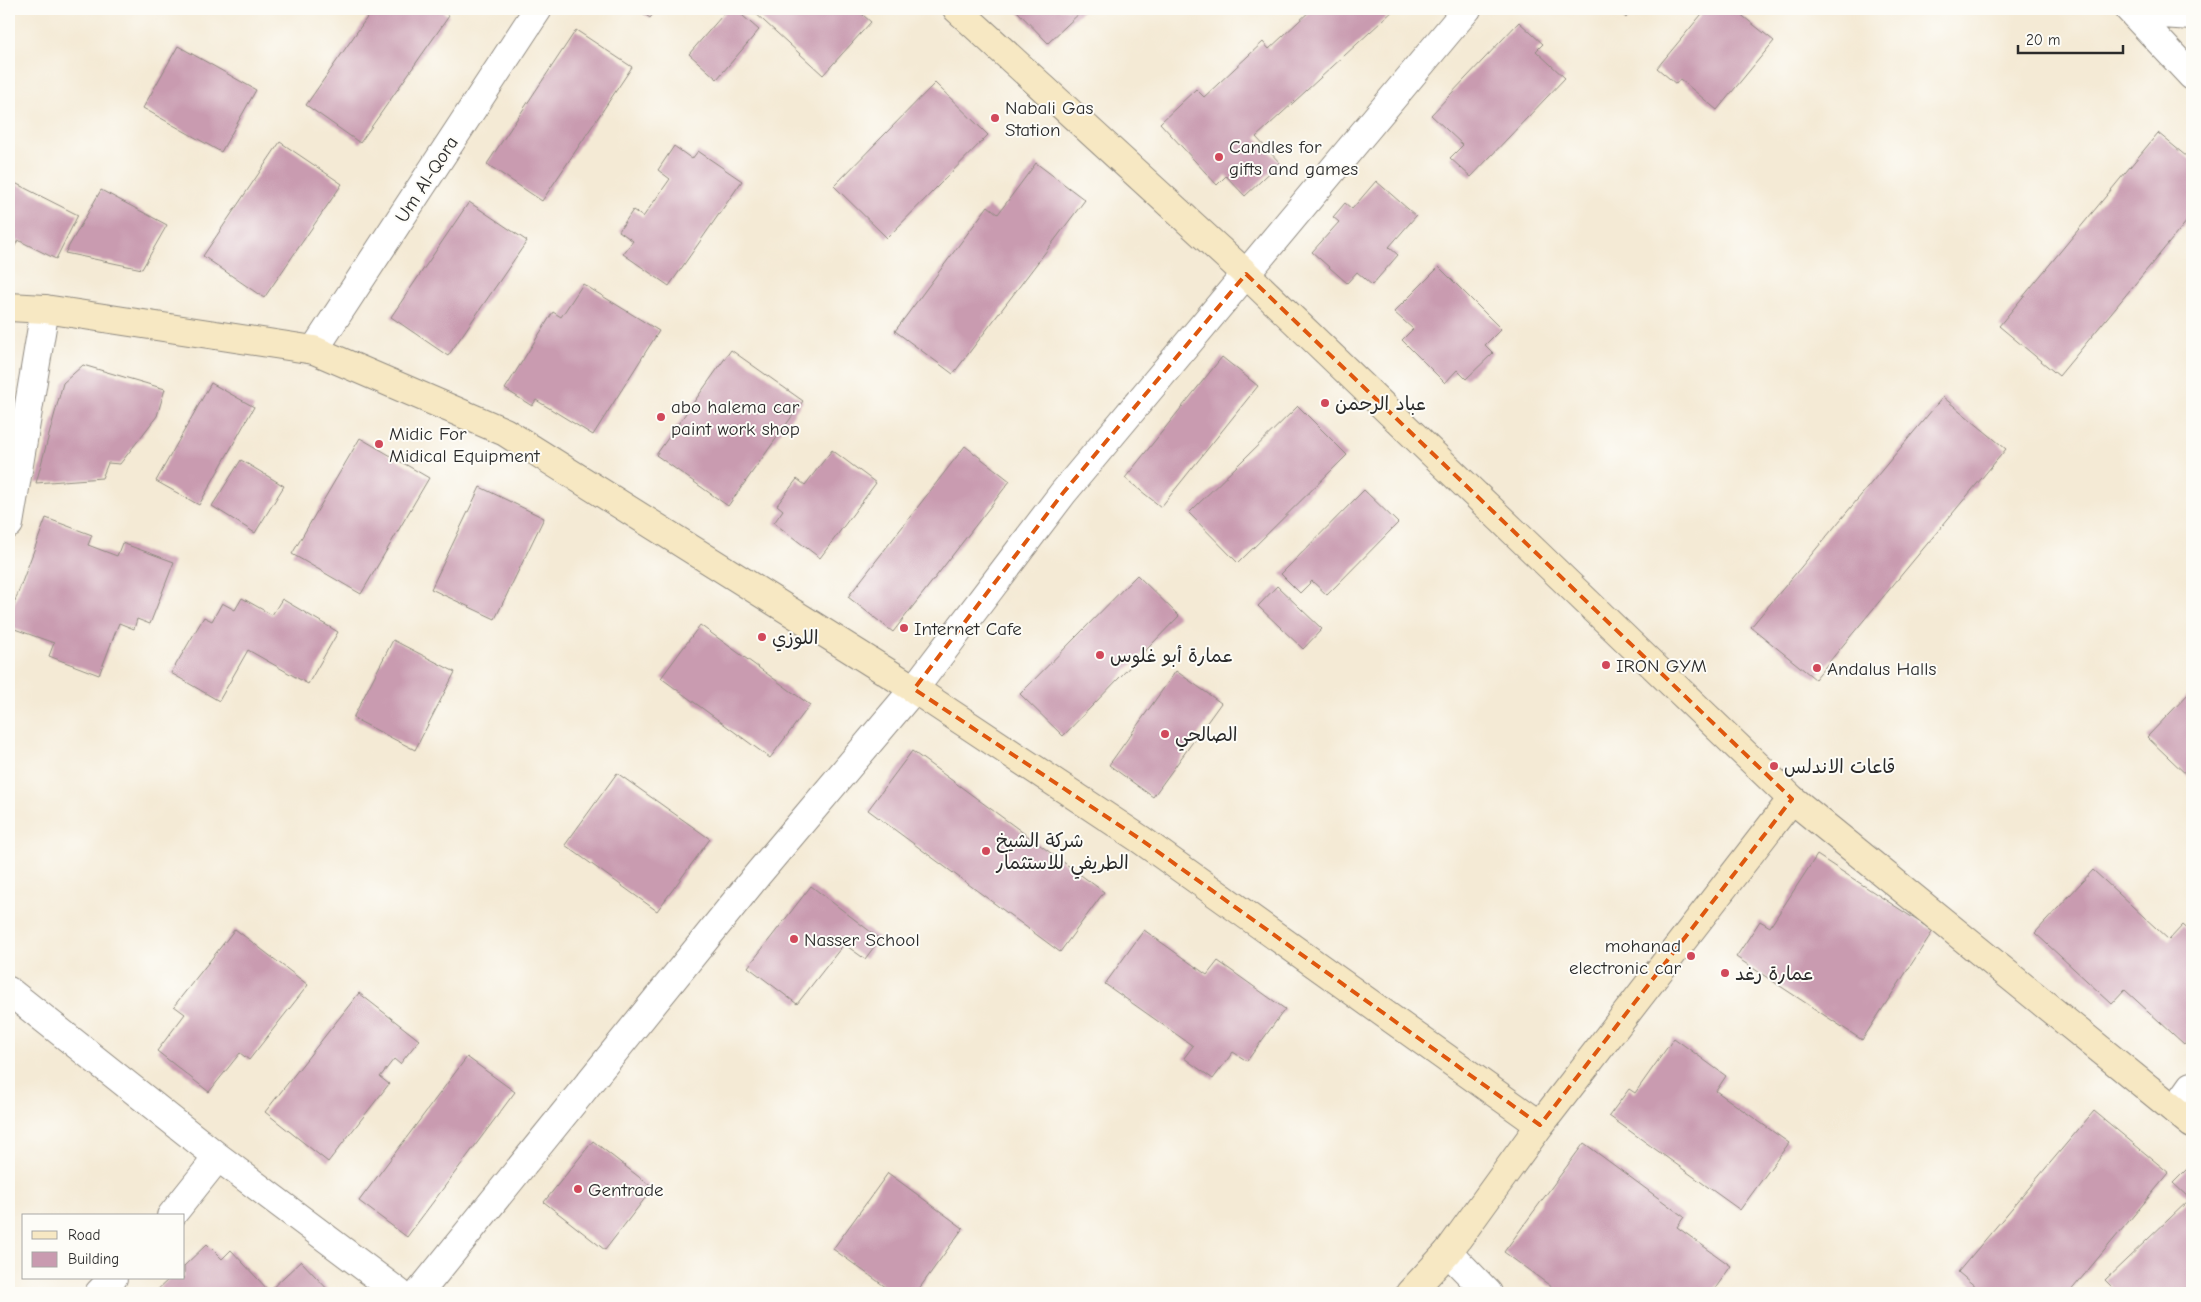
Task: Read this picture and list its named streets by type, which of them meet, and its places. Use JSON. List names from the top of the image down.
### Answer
{
  "streets": {
    "street": ["Um Al-Qora"]
  },
  "places": [
    "Nabali Gas Station",
    "Candles for gifts and games",
    "عباد الرحمن",
    "abo halema car paint work shop",
    "Midic For Midical Equipment",
    "Internet Cafe",
    "اللوزي",
    "عمارة أبو غلوس",
    "IRON GYM",
    "Andalus Halls",
    "الصالحي",
    "قاعات الاندلس",
    "شركة الشيخ الطريفي للاستثمار",
    "Nasser School",
    "mohanad electronic car",
    "عمارة رغد",
    "Gentrade"
  ],
  "legend": ["Road", "Building"],
  "scale_bar": "20 m"
}
